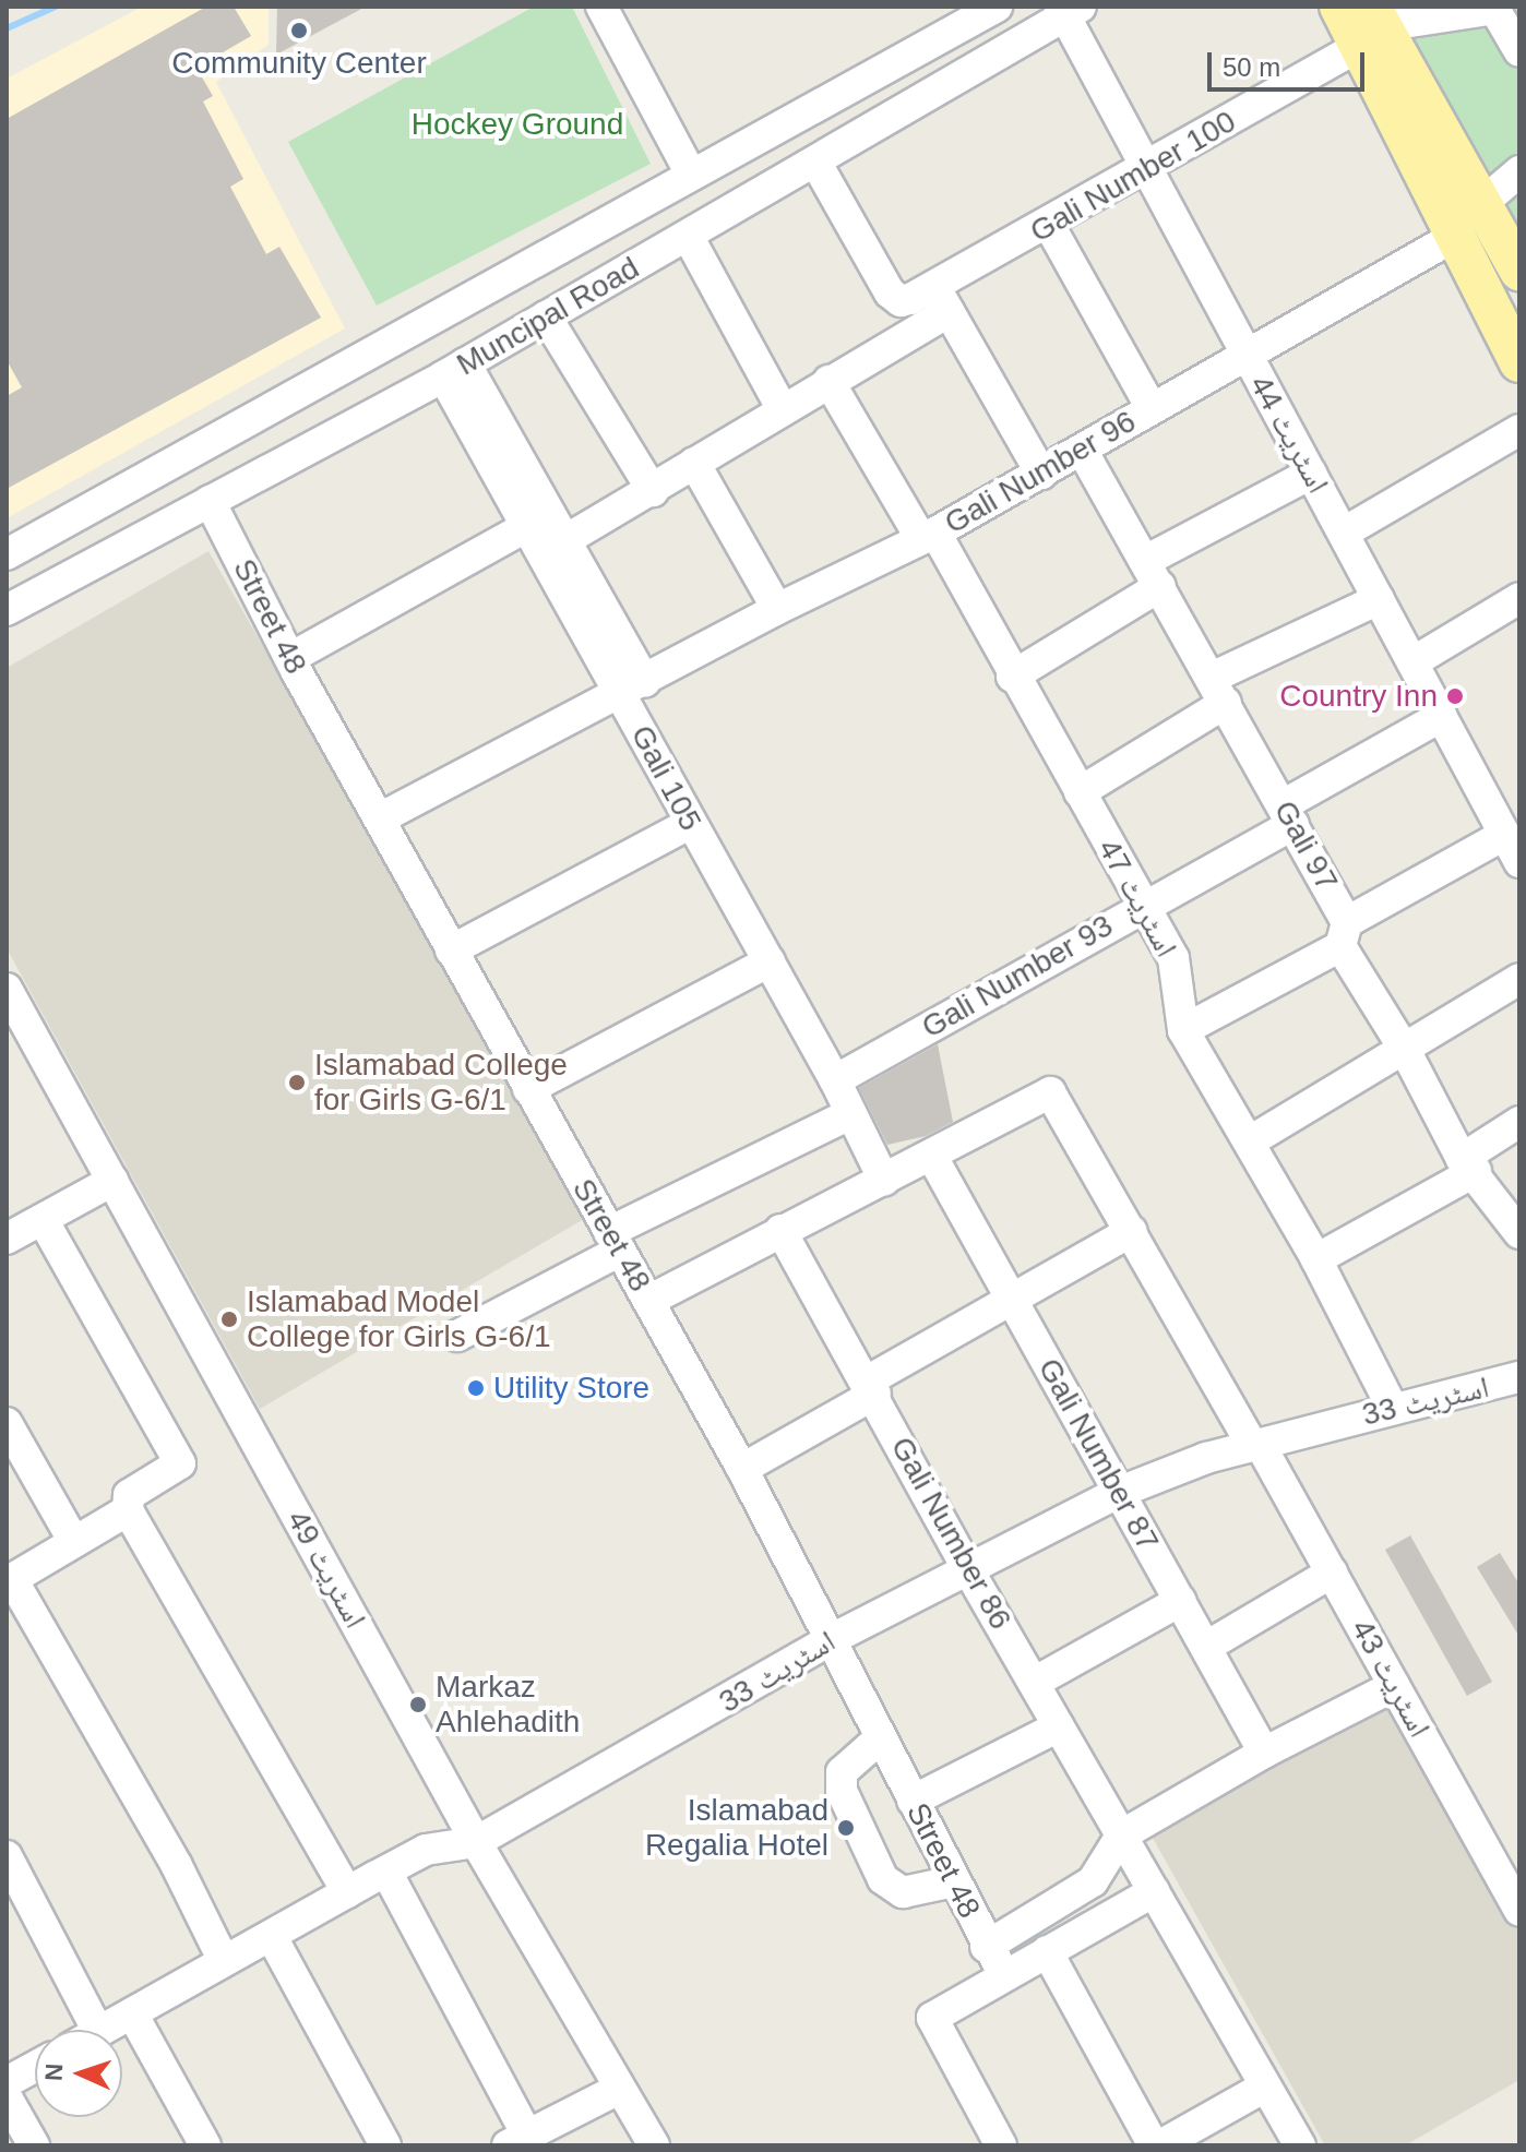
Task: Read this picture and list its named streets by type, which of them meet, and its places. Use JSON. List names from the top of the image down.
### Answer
{
  "streets": {
    "street": [
      "Gali Number 100",
      "Muncipal Road",
      "اسٹریٹ 44",
      "Gali Number 96",
      "Street 48",
      "Gali 105",
      "Gali 97",
      "اسٹریٹ 47",
      "Gali Number 93",
      "اسٹریٹ 33",
      "Gali Number 87",
      "Gali Number 86",
      "اسٹریٹ 49",
      "اسٹریٹ 43"
    ]
  },
  "crossings": [
    ["Gali Number 100", "Muncipal Road"],
    ["Gali Number 100", "اسٹریٹ 44"],
    ["Gali Number 100", "اسٹریٹ 47"],
    ["Muncipal Road", "اسٹریٹ 44"],
    ["Muncipal Road", "Street 48"],
    ["Muncipal Road", "Gali 105"],
    ["اسٹریٹ 44", "Gali Number 96"],
    ["اسٹریٹ 44", "Gali Number 93"],
    ["Gali Number 96", "Street 48"],
    ["Gali Number 96", "Gali 105"],
    ["Gali Number 96", "Gali 97"],
    ["Gali Number 96", "اسٹریٹ 47"],
    ["Street 48", "اسٹریٹ 33"],
    ["Gali 105", "Gali Number 93"],
    ["Gali 97", "Gali Number 93"],
    ["اسٹریٹ 47", "Gali Number 93"],
    ["اسٹریٹ 47", "اسٹریٹ 33"],
    ["اسٹریٹ 33", "Gali Number 87"],
    ["اسٹریٹ 33", "Gali Number 86"],
    ["اسٹریٹ 33", "اسٹریٹ 49"],
    ["اسٹریٹ 33", "اسٹریٹ 43"],
    ["Gali Number 87", "اسٹریٹ 43"]
  ],
  "parks": ["Hockey Ground"],
  "places": [
    "Community Center",
    "Country Inn",
    "Islamabad College for Girls G-6/1",
    "Islamabad Model College for Girls G-6/1",
    "Utility Store",
    "Markaz Ahlehadith",
    "Islamabad Regalia Hotel"
  ],
  "scale_bar": "50 m",
  "north": "left"
}
